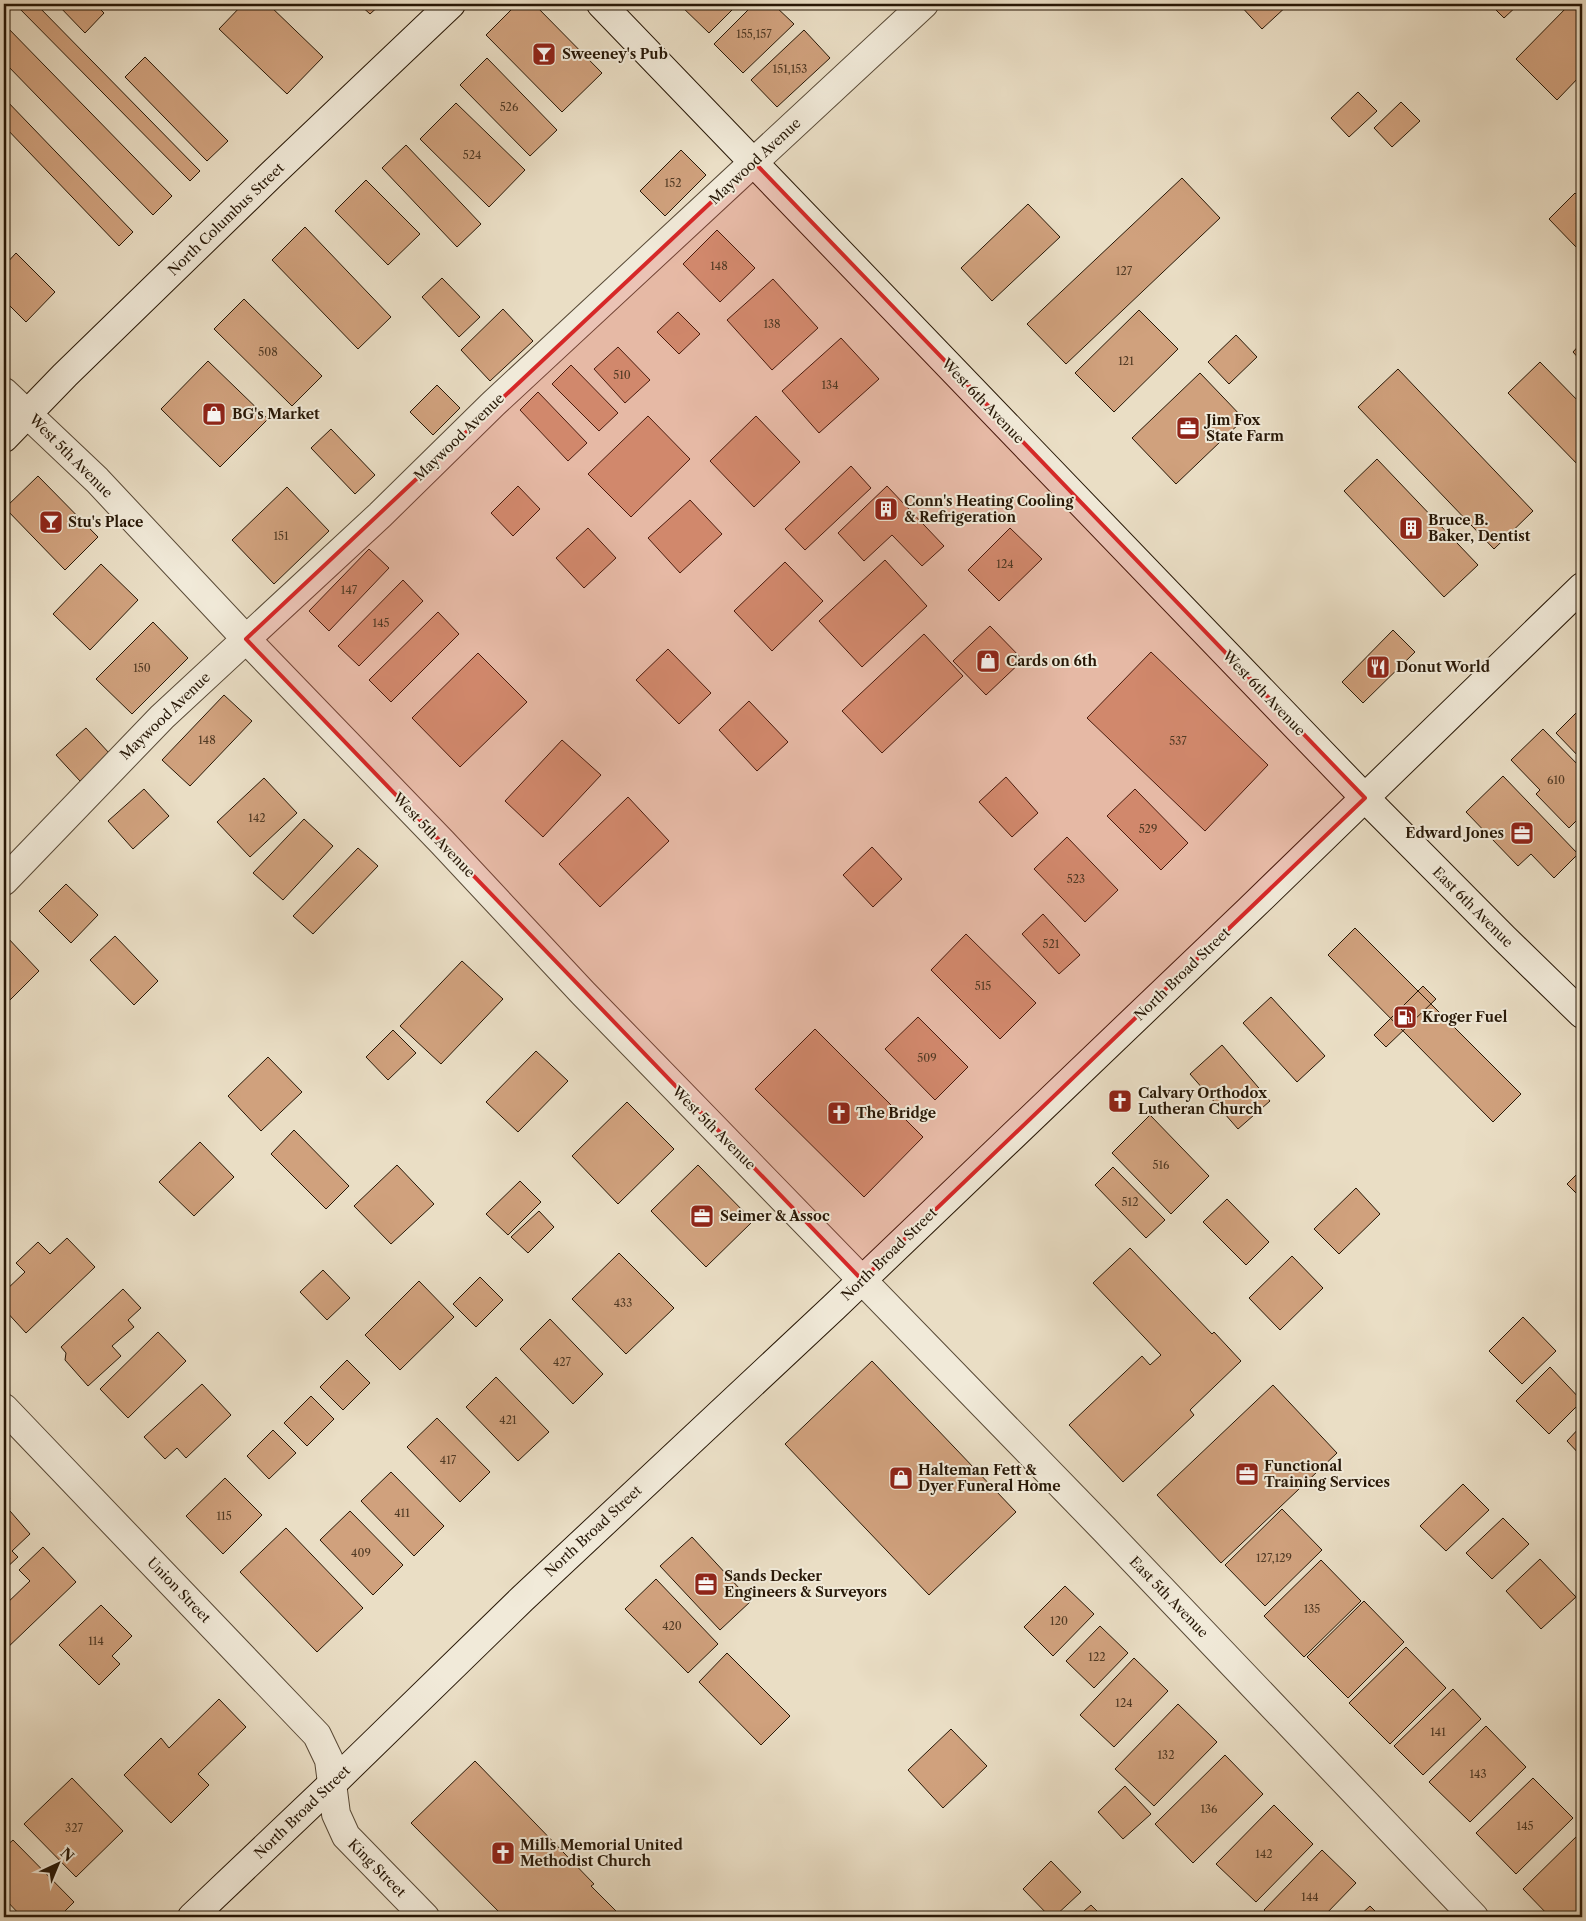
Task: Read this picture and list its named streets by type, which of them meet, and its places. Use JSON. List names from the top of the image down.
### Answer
{
  "streets": {
    "street": [
      "Maywood Avenue",
      "North Columbus Street",
      "West 6th Avenue",
      "West 5th Avenue",
      "East 6th Avenue",
      "North Broad Street",
      "Union Street",
      "East 5th Avenue",
      "King Street"
    ]
  },
  "crossings": [
    ["Maywood Avenue", "West 6th Avenue"],
    ["Maywood Avenue", "West 5th Avenue"],
    ["North Columbus Street", "West 5th Avenue"],
    ["West 6th Avenue", "East 6th Avenue"],
    ["West 6th Avenue", "North Broad Street"],
    ["West 5th Avenue", "North Broad Street"],
    ["West 5th Avenue", "East 5th Avenue"],
    ["East 6th Avenue", "North Broad Street"],
    ["North Broad Street", "Union Street"],
    ["North Broad Street", "East 5th Avenue"],
    ["North Broad Street", "King Street"],
    ["Union Street", "King Street"]
  ],
  "places": {
    "bar": ["Sweeney's Pub", "Stu's Place"],
    "shop": ["BG's Market", "Cards on 6th", "Halteman Fett & Dyer Funeral Home"],
    "office": [
      "Jim Fox State Farm",
      "Edward Jones",
      "Seimer & Assoc",
      "Functional Training Services",
      "Sands Decker Engineers & Surveyors"
    ],
    "building": ["Conn's Heating Cooling & Refrigeration", "Bruce B. Baker, Dentist"],
    "restaurant": ["Donut World"],
    "fuel station": ["Kroger Fuel"],
    "church": ["Calvary Orthodox Lutheran Church", "The Bridge", "Mills Memorial United Methodist Church"]
  },
  "house_numbers": [
    "155,157",
    "151,153",
    "526",
    "524",
    "152",
    "148",
    "127",
    "138",
    "508",
    "121",
    "510",
    "134",
    "151",
    "124",
    "147",
    "145",
    "150",
    "148",
    "537",
    "610",
    "142",
    "529",
    "523",
    "521",
    "515",
    "509",
    "516",
    "512",
    "433",
    "427",
    "421",
    "417",
    "411",
    "115",
    "409",
    "127,129",
    "135",
    "120",
    "420",
    "114",
    "122",
    "124",
    "141",
    "132",
    "143",
    "136",
    "145",
    "327",
    "142",
    "144"
  ],
  "north": "top right"
}
